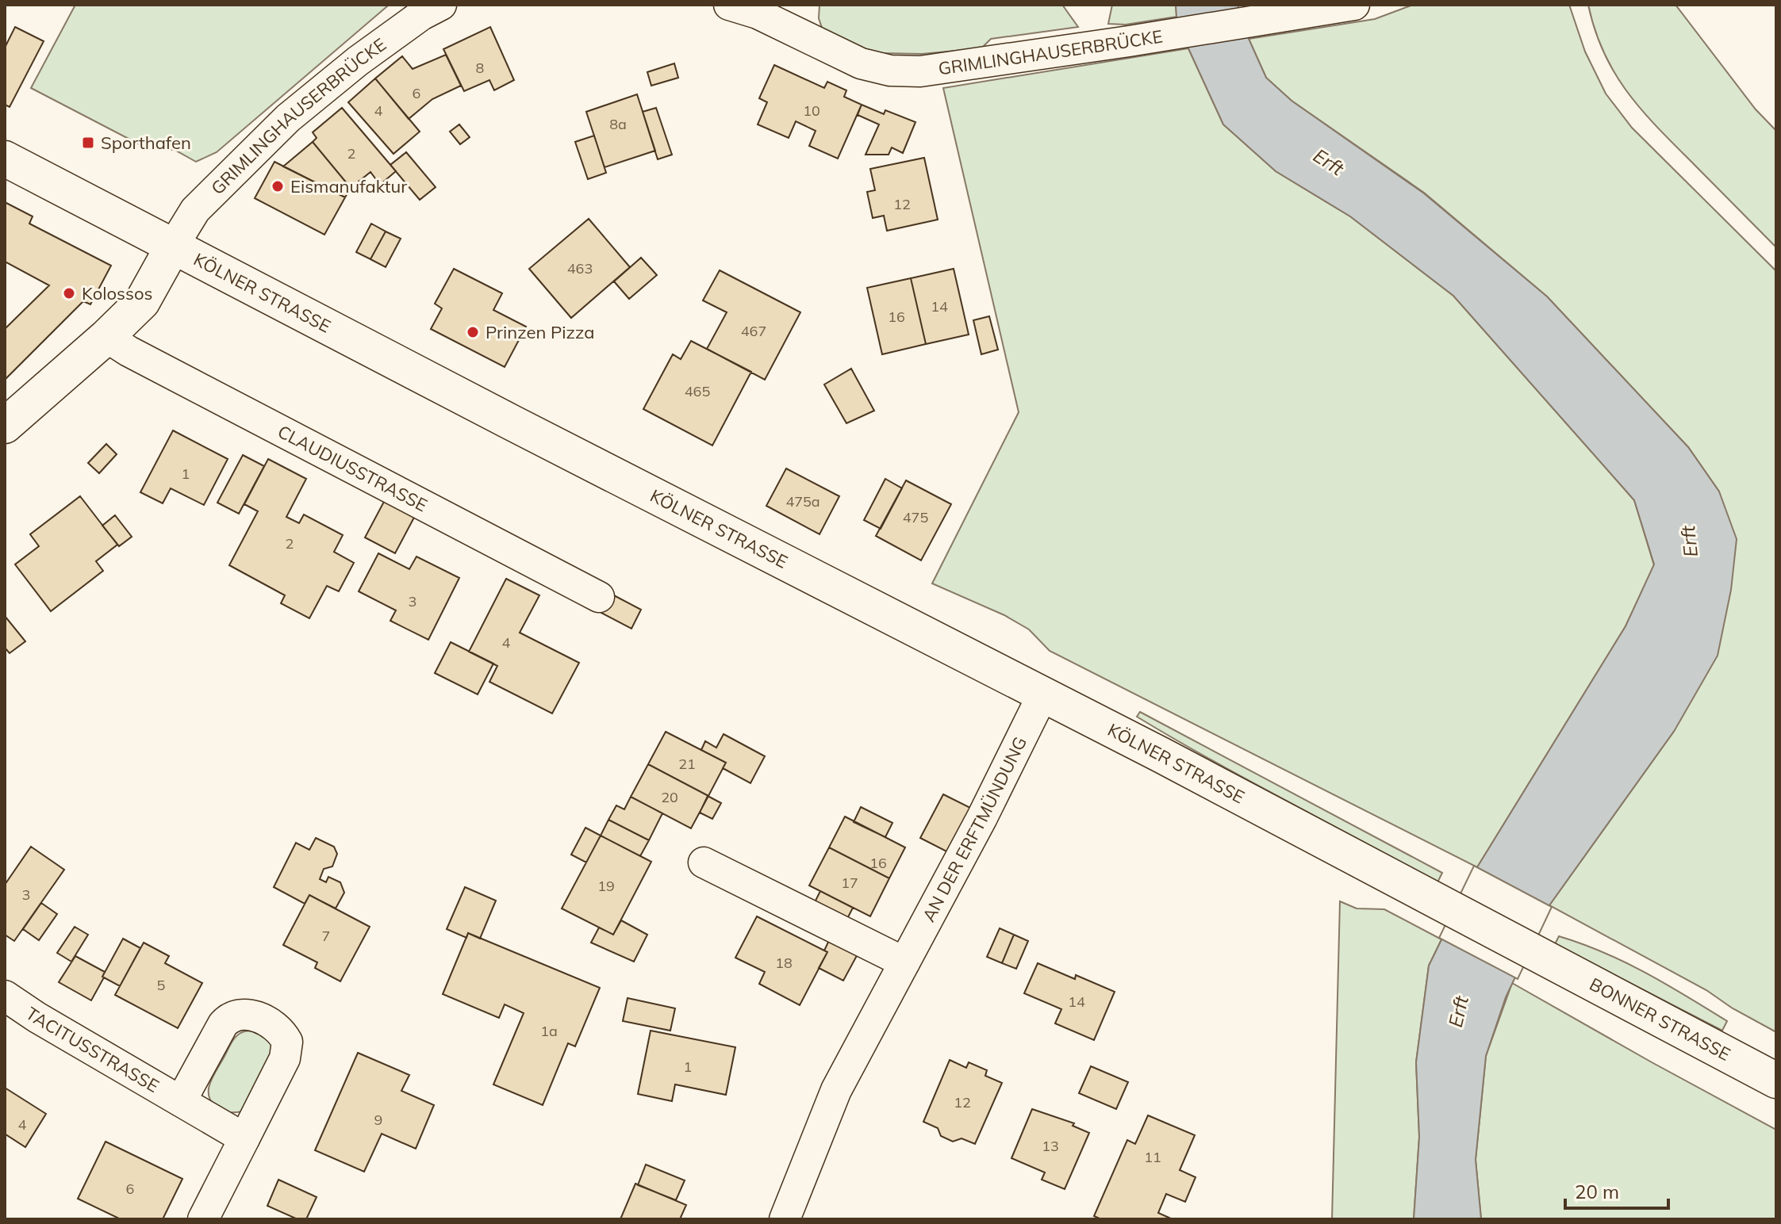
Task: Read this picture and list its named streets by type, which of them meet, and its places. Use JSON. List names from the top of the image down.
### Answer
{
  "streets": {
    "main road": ["KÖLNER STRASSE", "BONNER STRASSE"],
    "street": [
      "GRIMLINGHAUSERBRÜCKE",
      "CLAUDIUSSTRASSE",
      "AN DER ERFTMÜNDUNG",
      "TACITUSSTRASSE"
    ]
  },
  "crossings": [
    ["GRIMLINGHAUSERBRÜCKE", "KÖLNER STRASSE"],
    ["KÖLNER STRASSE", "AN DER ERFTMÜNDUNG"],
    ["KÖLNER STRASSE", "BONNER STRASSE"]
  ],
  "water": ["Erft"],
  "places": {
    "transit": ["Sporthafen"],
    "other": ["Eismanufaktur", "Kolossos", "Prinzen Pizza"]
  },
  "house_numbers": [
    "8",
    "6",
    "4",
    "10",
    "8a",
    "2",
    "12",
    "463",
    "14",
    "16",
    "467",
    "465",
    "1",
    "475a",
    "475",
    "2",
    "3",
    "4",
    "21",
    "20",
    "16",
    "17",
    "19",
    "3",
    "7",
    "18",
    "5",
    "14",
    "1a",
    "1",
    "12",
    "9",
    "4",
    "13",
    "11",
    "6"
  ],
  "scale_bar": "20 m"
}
